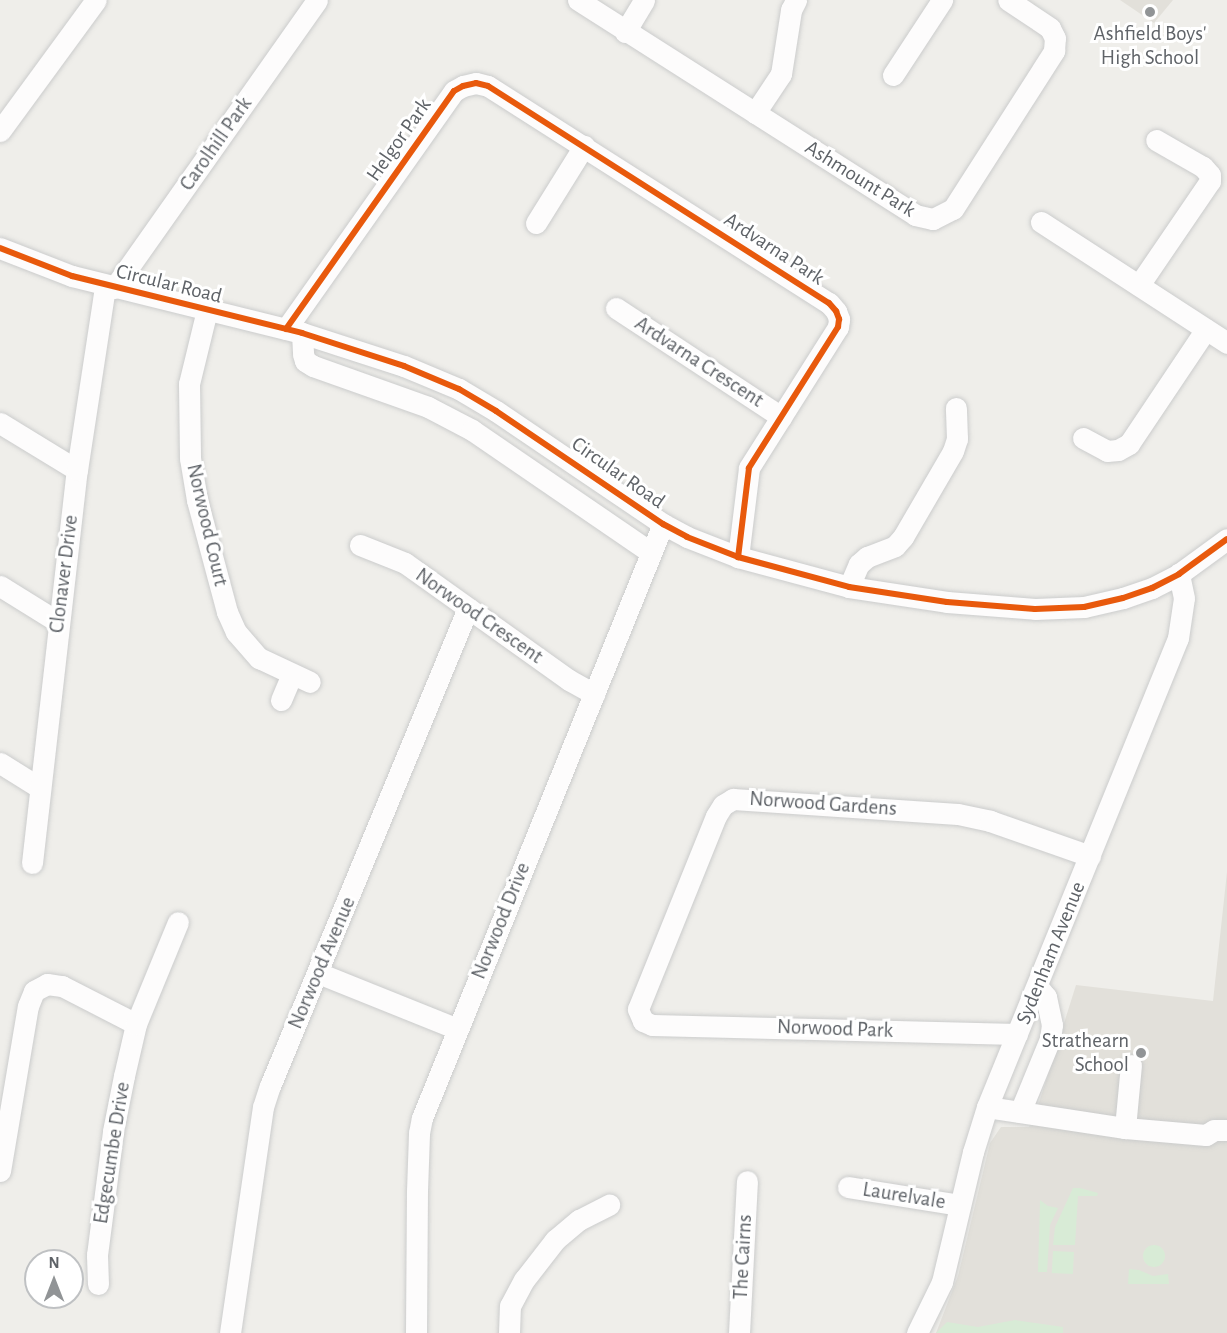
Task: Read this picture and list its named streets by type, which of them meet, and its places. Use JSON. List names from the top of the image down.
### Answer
{
  "streets": {
    "street": [
      "Helgor Park",
      "Carolhill Park",
      "Ashmount Park",
      "Ardvarna Park",
      "Circular Road",
      "Ardvarna Crescent",
      "Norwood Court",
      "Clonaver Drive",
      "Norwood Crescent",
      "Norwood Gardens",
      "Norwood Drive",
      "Sydenham Avenue",
      "Norwood Avenue",
      "Norwood Park",
      "Edgecumbe Drive",
      "Laurelvale",
      "The Cairns"
    ]
  },
  "crossings": [
    ["Helgor Park", "Ardvarna Park"],
    ["Helgor Park", "Circular Road"],
    ["Carolhill Park", "Circular Road"],
    ["Carolhill Park", "Clonaver Drive"],
    ["Ardvarna Park", "Circular Road"],
    ["Ardvarna Park", "Ardvarna Crescent"],
    ["Circular Road", "Norwood Court"],
    ["Circular Road", "Clonaver Drive"],
    ["Circular Road", "Norwood Drive"],
    ["Circular Road", "Sydenham Avenue"],
    ["Norwood Crescent", "Norwood Drive"],
    ["Norwood Crescent", "Norwood Avenue"],
    ["Norwood Gardens", "Sydenham Avenue"],
    ["Norwood Gardens", "Norwood Park"],
    ["Sydenham Avenue", "Norwood Park"],
    ["Sydenham Avenue", "Laurelvale"]
  ],
  "places": ["Ashfield Boys' High School", "Strathearn School"],
  "north": "top"
}
